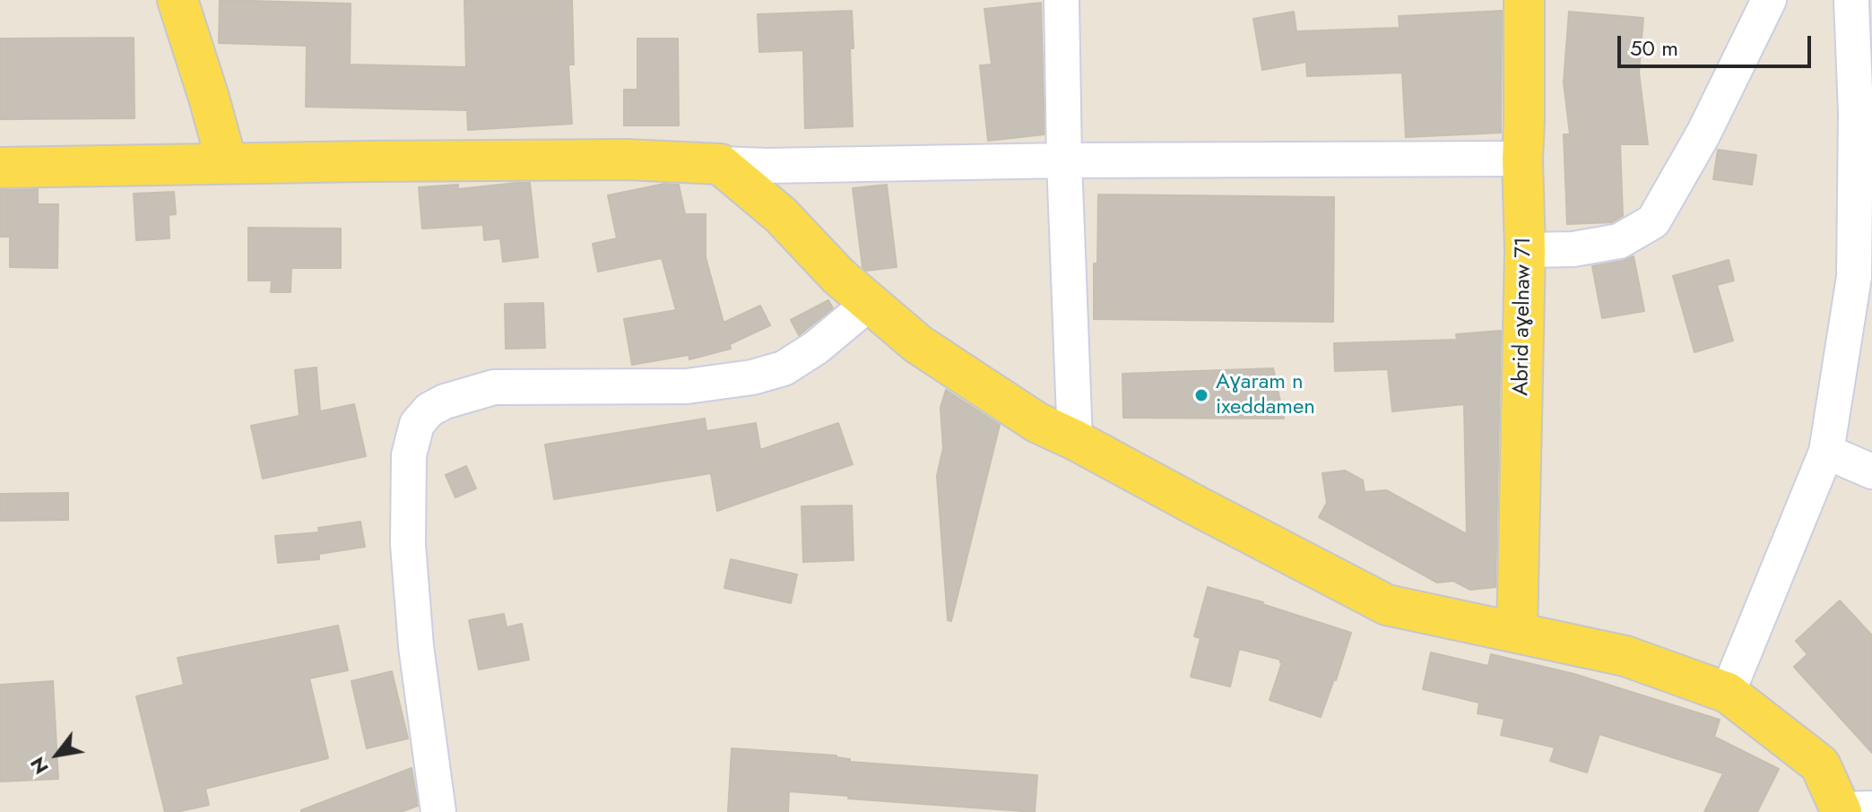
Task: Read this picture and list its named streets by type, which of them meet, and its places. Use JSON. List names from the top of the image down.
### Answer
{
  "streets": {
    "main road": ["Abrid aɣelnaw 71"]
  },
  "places": ["Aɣaram n ixeddamen"],
  "scale_bar": "50 m",
  "north": "bottom left"
}
